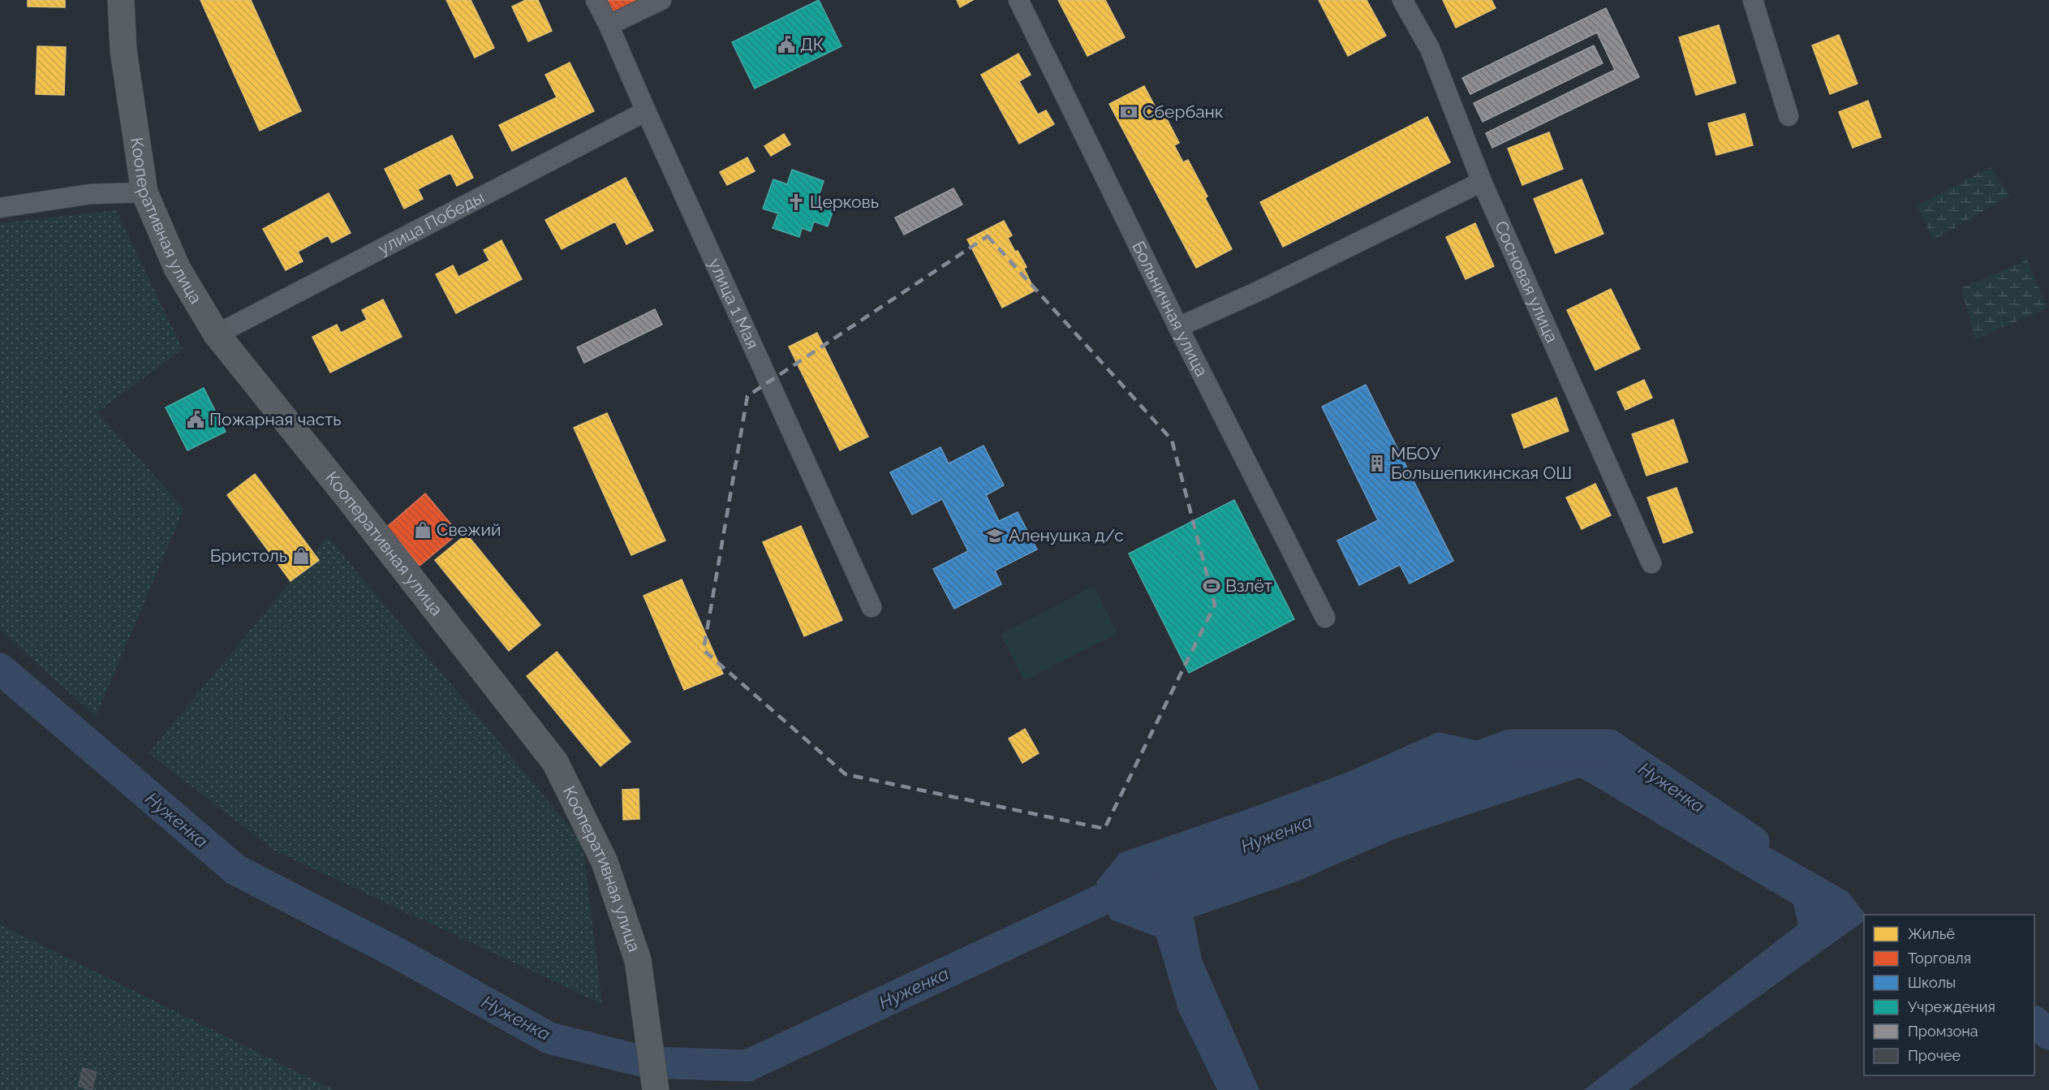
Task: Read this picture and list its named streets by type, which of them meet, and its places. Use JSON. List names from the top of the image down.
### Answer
{
  "streets": {
    "street": [
      "Кооперативная улица",
      "улица Победы",
      "Сосновая улица",
      "улица 1 Мая",
      "Больничная улица"
    ]
  },
  "crossings": [
    ["Кооперативная улица", "улица Победы"],
    ["улица Победы", "улица 1 Мая"]
  ],
  "water": ["Нуженка"],
  "places": {
    "public building": ["ДК", "Пожарная часть"],
    "bank": ["Сбербанк"],
    "church": ["Церковь"],
    "building": ["МБОУ Большепикинская ОШ"],
    "shop": ["Свежий", "Бристоль"],
    "school or university": ["Аленушка д/с"],
    "sports": ["Взлёт"]
  },
  "legend": [
    "Жильё",
    "Торговля",
    "Школы",
    "Учреждения",
    "Промзона",
    "Прочее"
  ]
}
